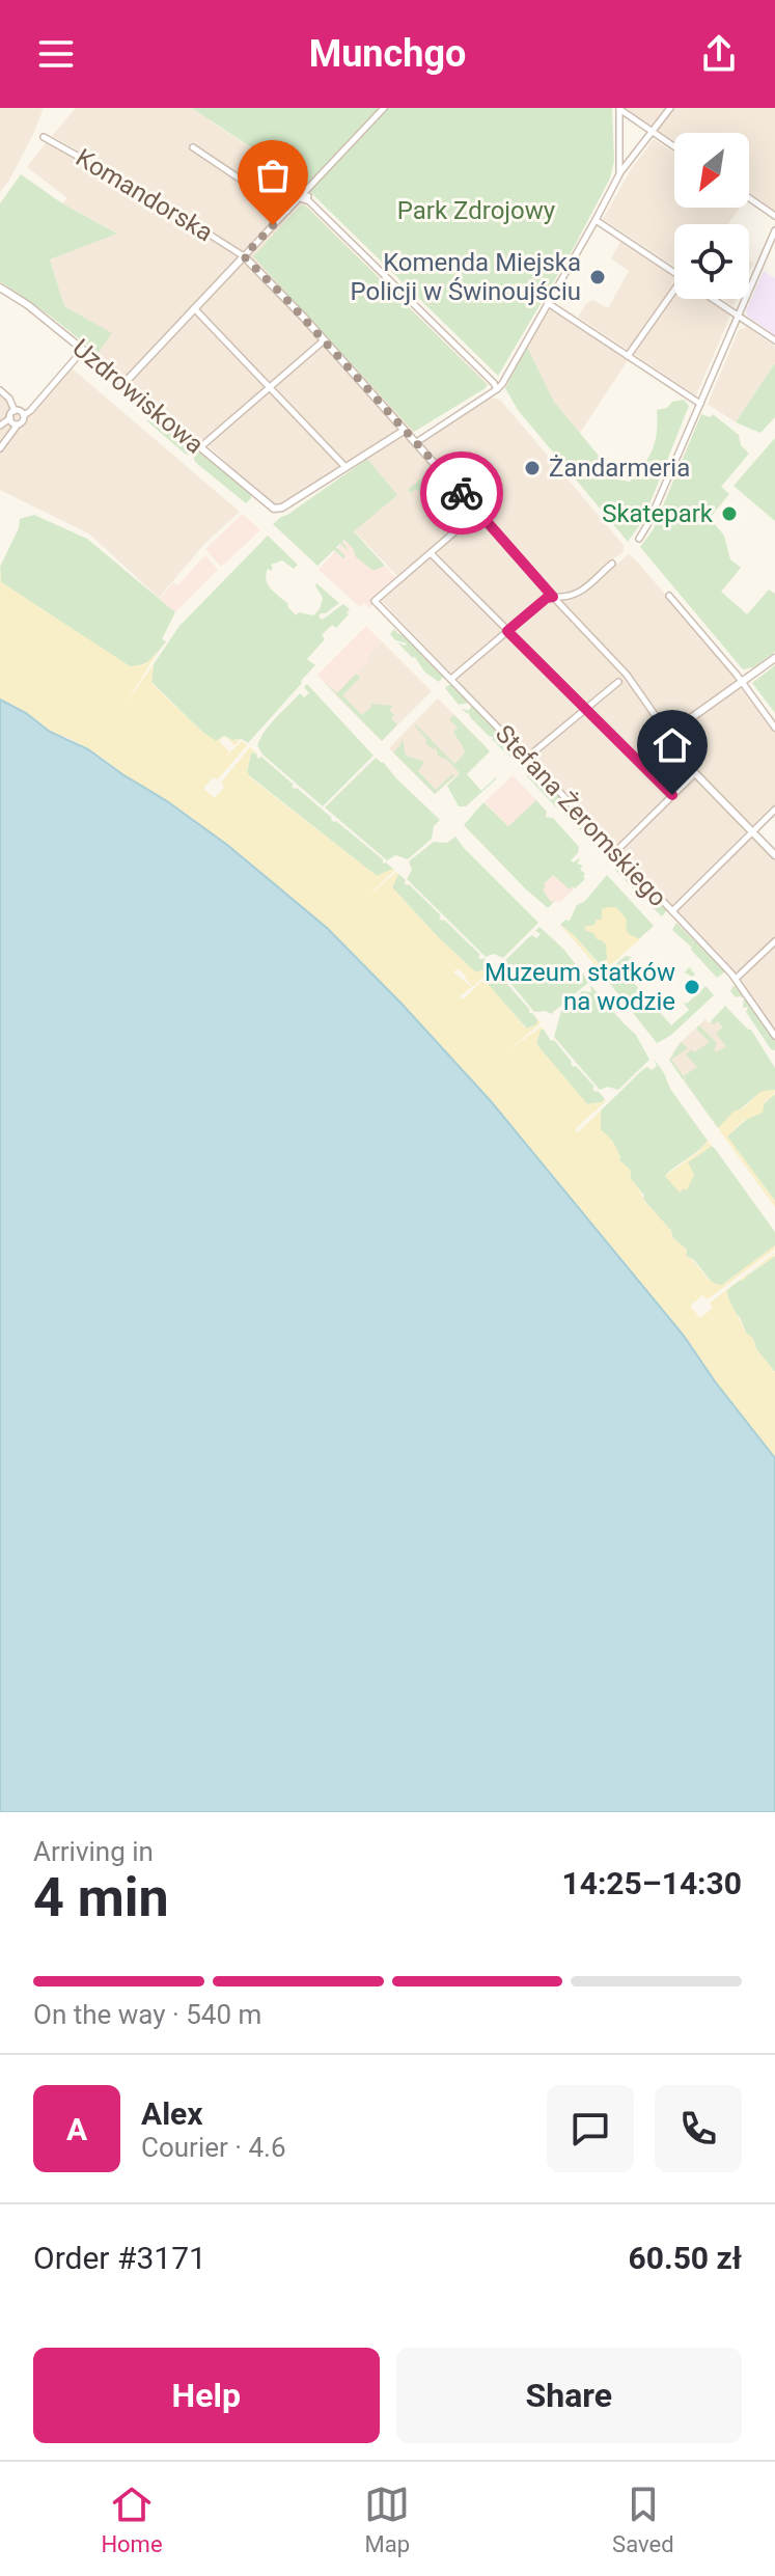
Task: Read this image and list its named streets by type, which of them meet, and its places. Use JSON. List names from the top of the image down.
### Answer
{
  "streets": {
    "street": ["Komandorska", "Uzdrowiskowa", "Stefana Żeromskiego"]
  },
  "parks": ["Park Zdrojowy"],
  "places": [
    "Komenda Miejska Policji w Świnoujściu",
    "Żandarmeria",
    "Skatepark",
    "Muzeum statków na wodzie"
  ],
  "north": "bottom left",
  "page": {
    "header": "Munchgo",
    "heading": ["4 min", "Arriving in", "14:25–14:30"],
    "panel": [
      "Alex",
      "Courier · 4.6",
      "Order #3171",
      "60.50 zł"
    ],
    "bar": "On the way · 540 m",
    "round": "A",
    "buttons": ["Help", "Share"],
    "tabs": ["Home", "Map", "Saved"]
  }
}
